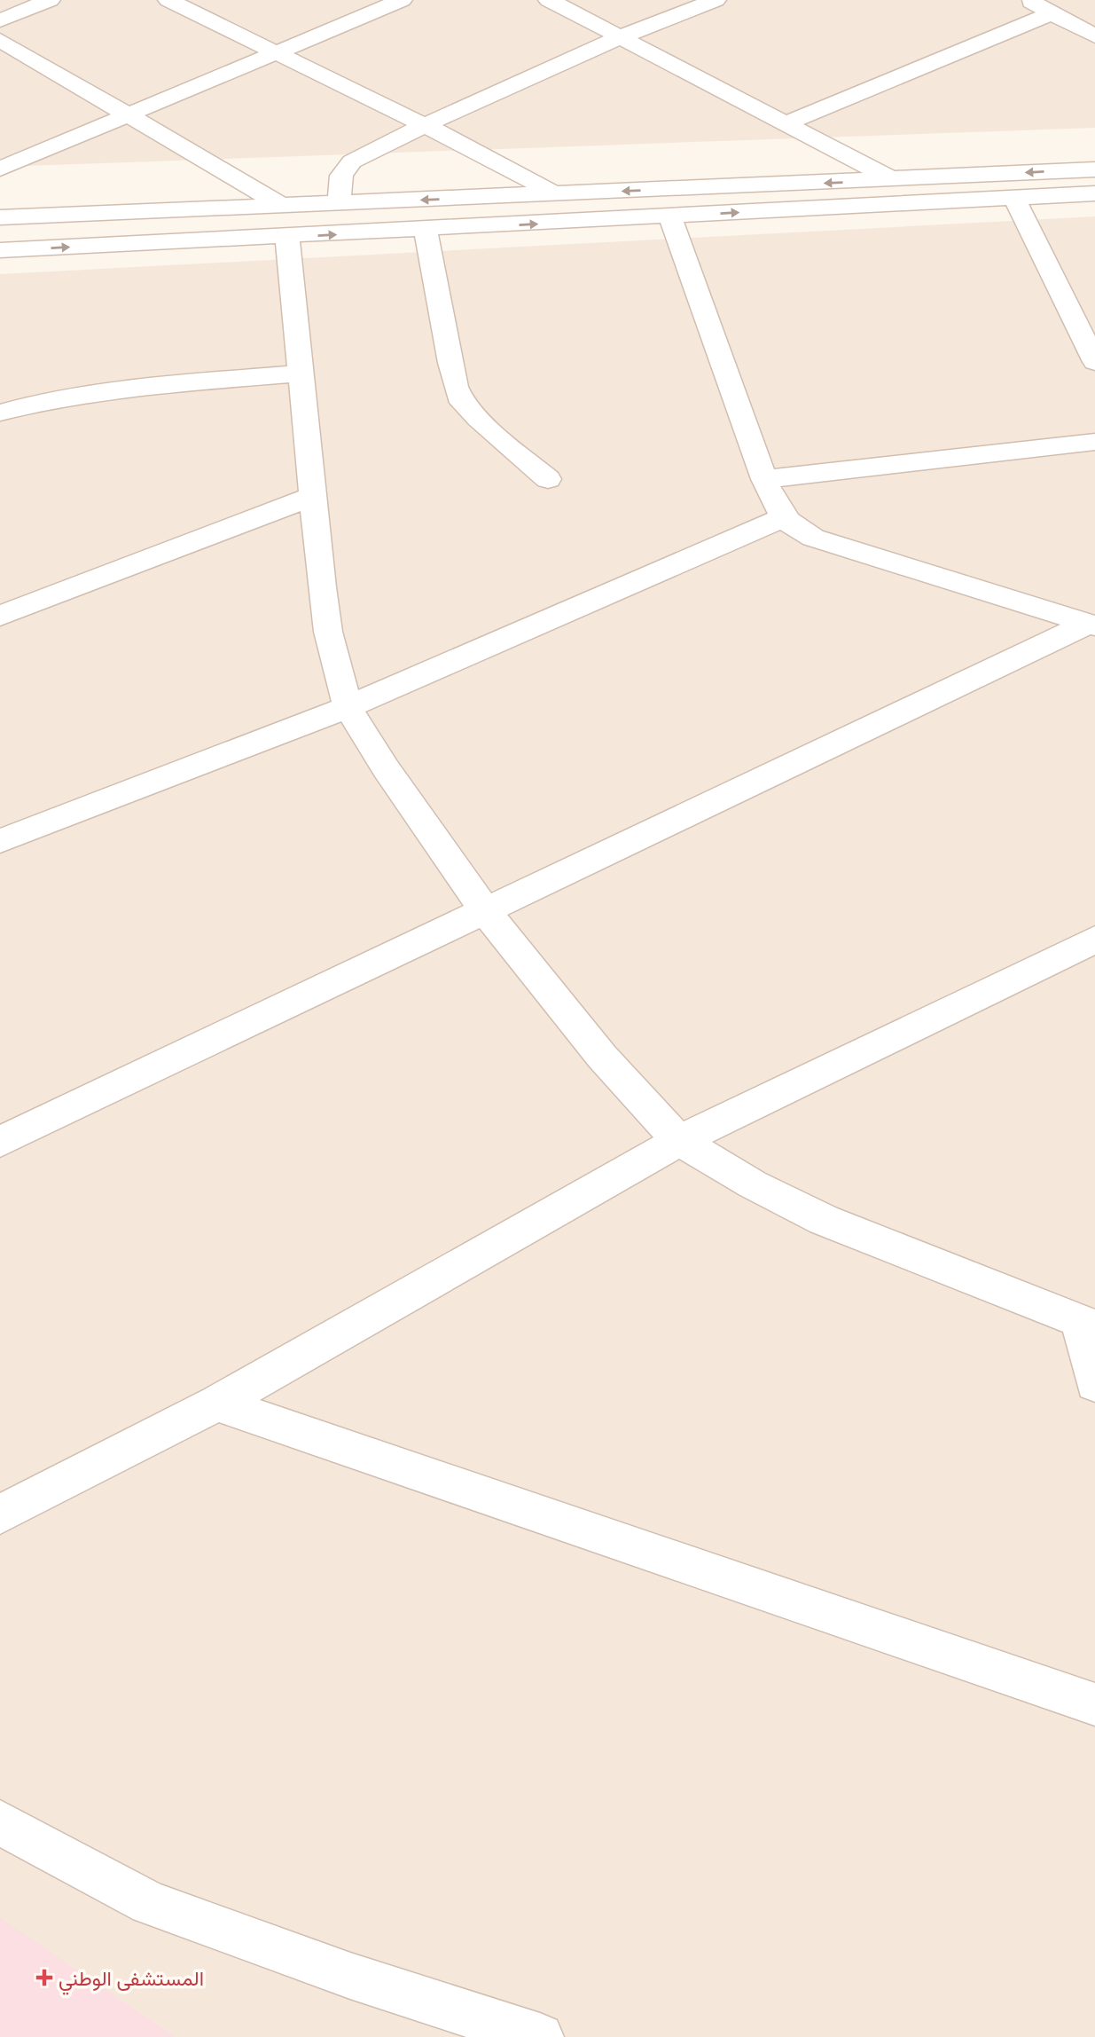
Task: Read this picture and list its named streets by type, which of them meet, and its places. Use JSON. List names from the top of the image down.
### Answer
{
  "places": {
    "health": ["المستشفى الوطني"]
  }
}
